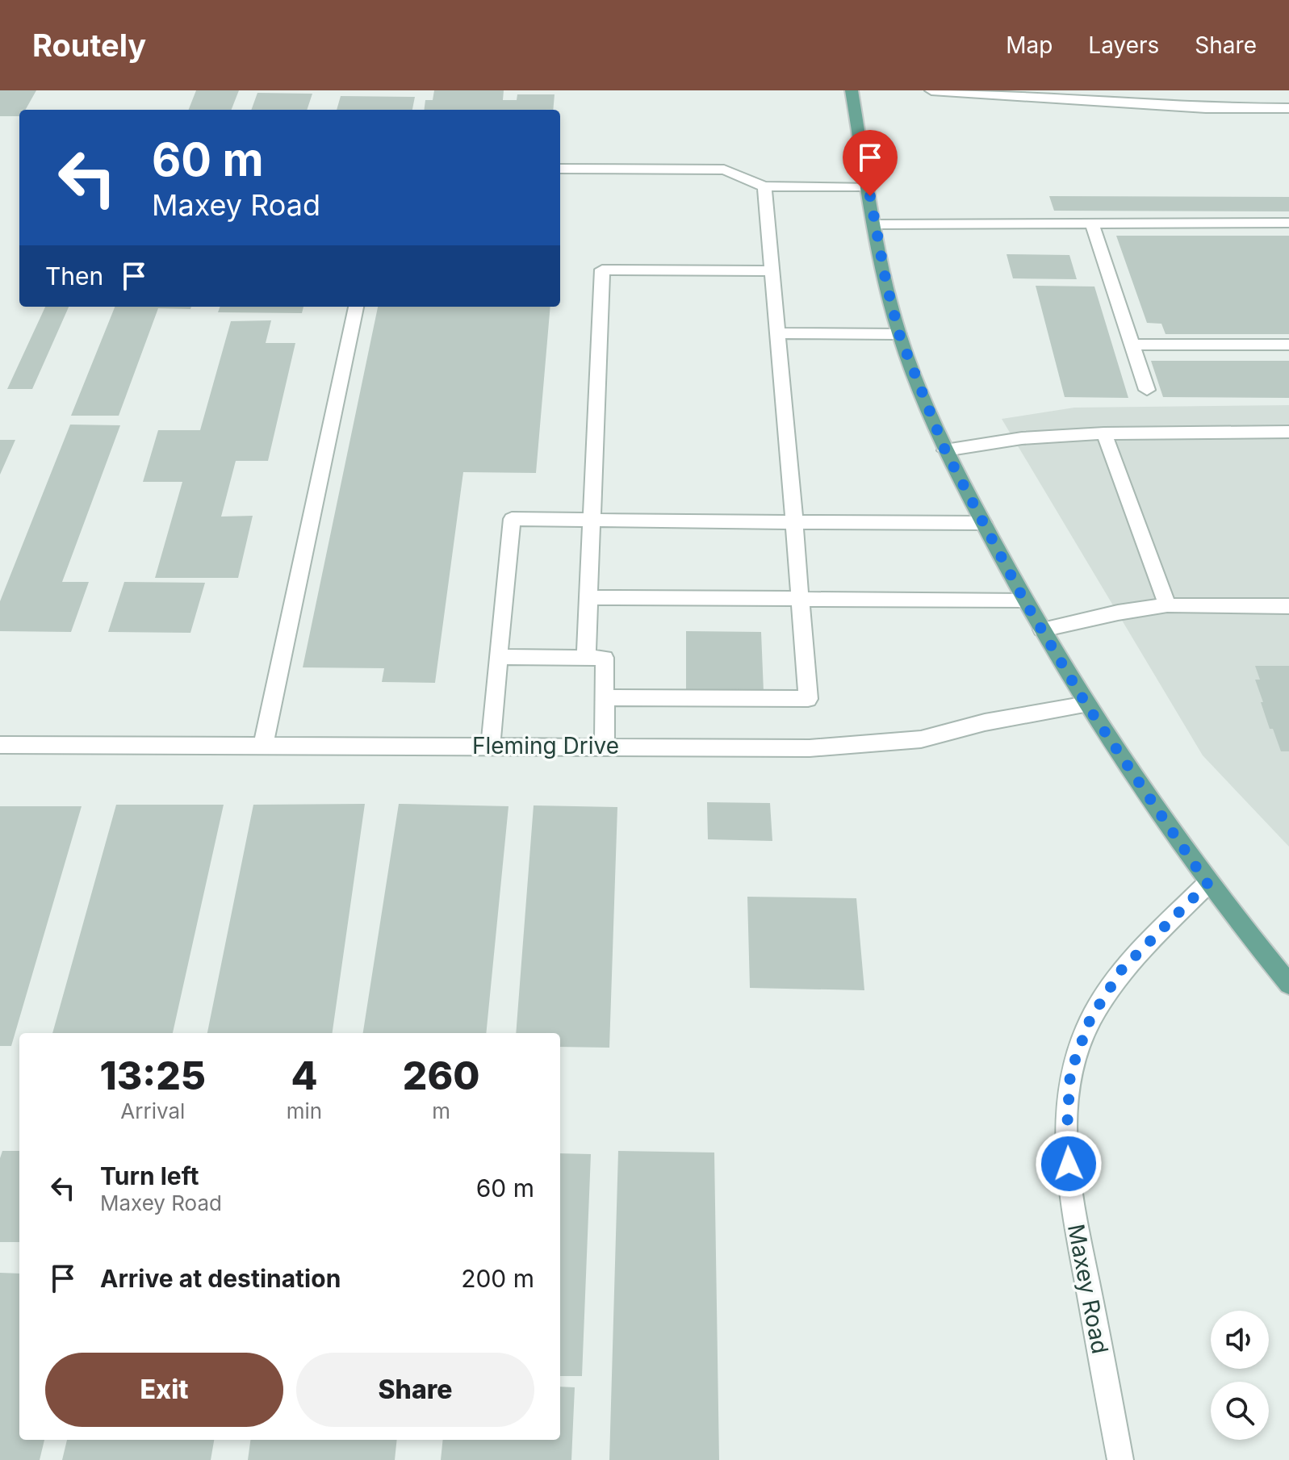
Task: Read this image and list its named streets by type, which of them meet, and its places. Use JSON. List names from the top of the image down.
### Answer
{
  "streets": {
    "street": ["Fleming Drive", "Maxey Road"]
  },
  "page": {
    "header": "Routely",
    "nav": ["Map", "Layers", "Share"],
    "turn": ["60 m", "Maxey Road"],
    "then": "Then",
    "eta": [
      "13:25",
      "Arrival",
      "4",
      "min",
      "260",
      "m"
    ],
    "list": [
      {
        "name": "Turn left",
        "note": "Maxey Road",
        "value": "60 m"
      },
      {
        "name": "Arrive at destination",
        "value": "200 m"
      }
    ],
    "buttons": ["Exit", "Share"]
  }
}
